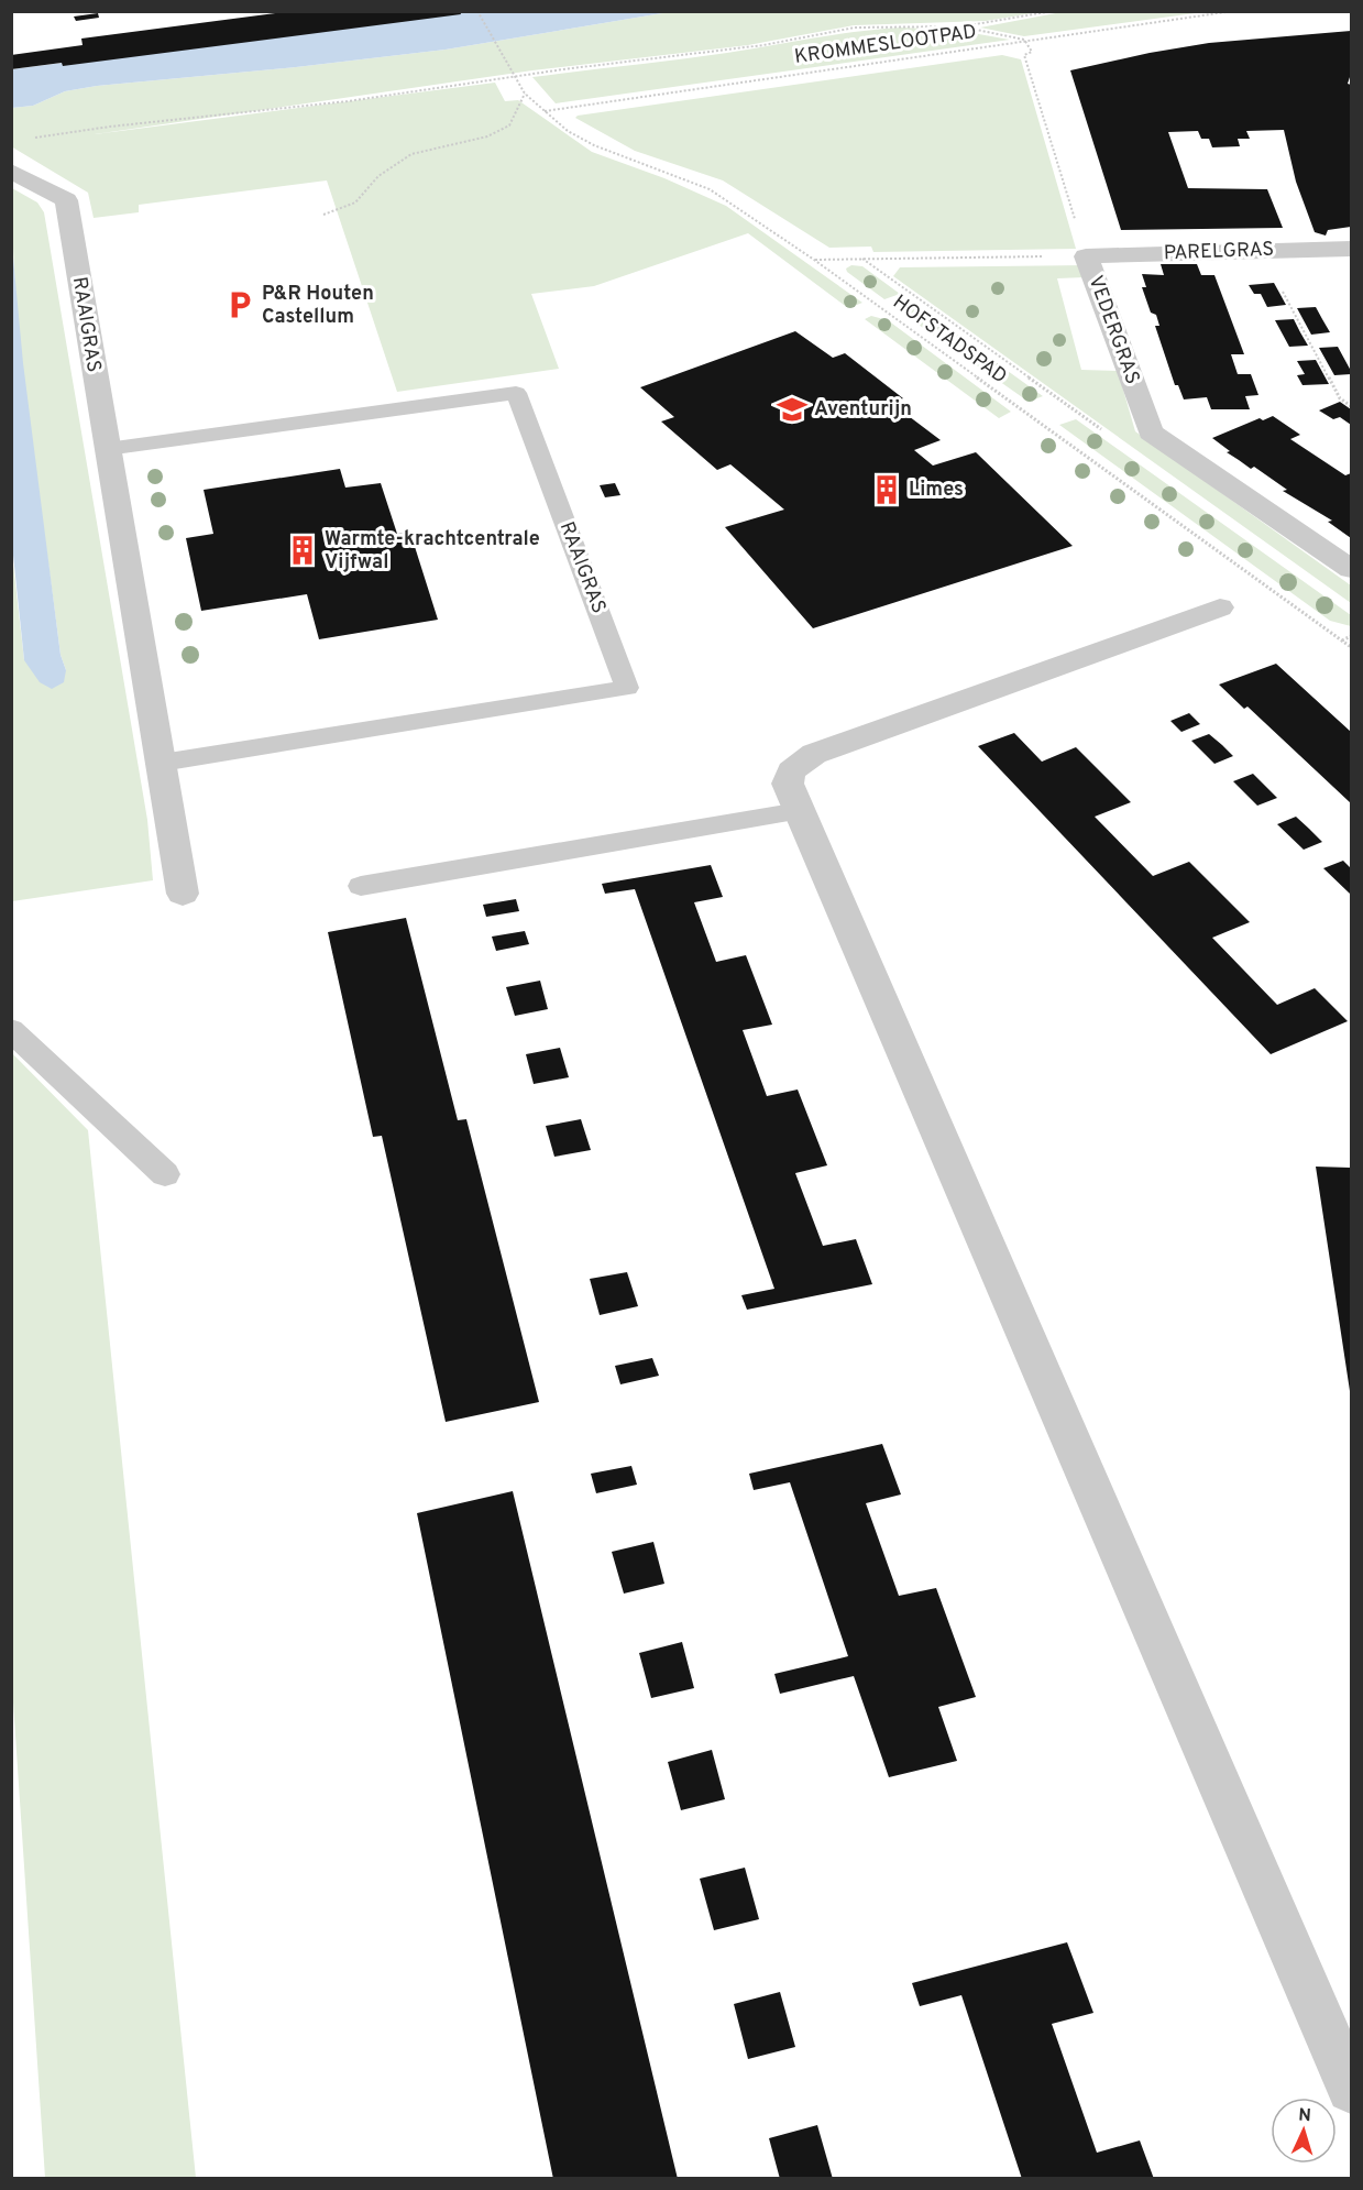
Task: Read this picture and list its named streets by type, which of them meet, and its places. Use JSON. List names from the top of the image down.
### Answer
{
  "streets": {
    "street": ["PARELGRAS", "RAAIGRAS", "VEDERGRAS"],
    "path": ["KROMMESLOOTPAD", "HOFSTADSPAD"]
  },
  "crossings": [
    ["KROMMESLOOTPAD", "HOFSTADSPAD"],
    ["PARELGRAS", "VEDERGRAS"],
    ["VEDERGRAS", "HOFSTADSPAD"]
  ],
  "places": {
    "parking": ["P&R Houten Castellum"],
    "school or university": ["Aventurijn"],
    "building": ["Limes", "Warmte-krachtcentrale Vijfwal"]
  },
  "north": "top"
}
